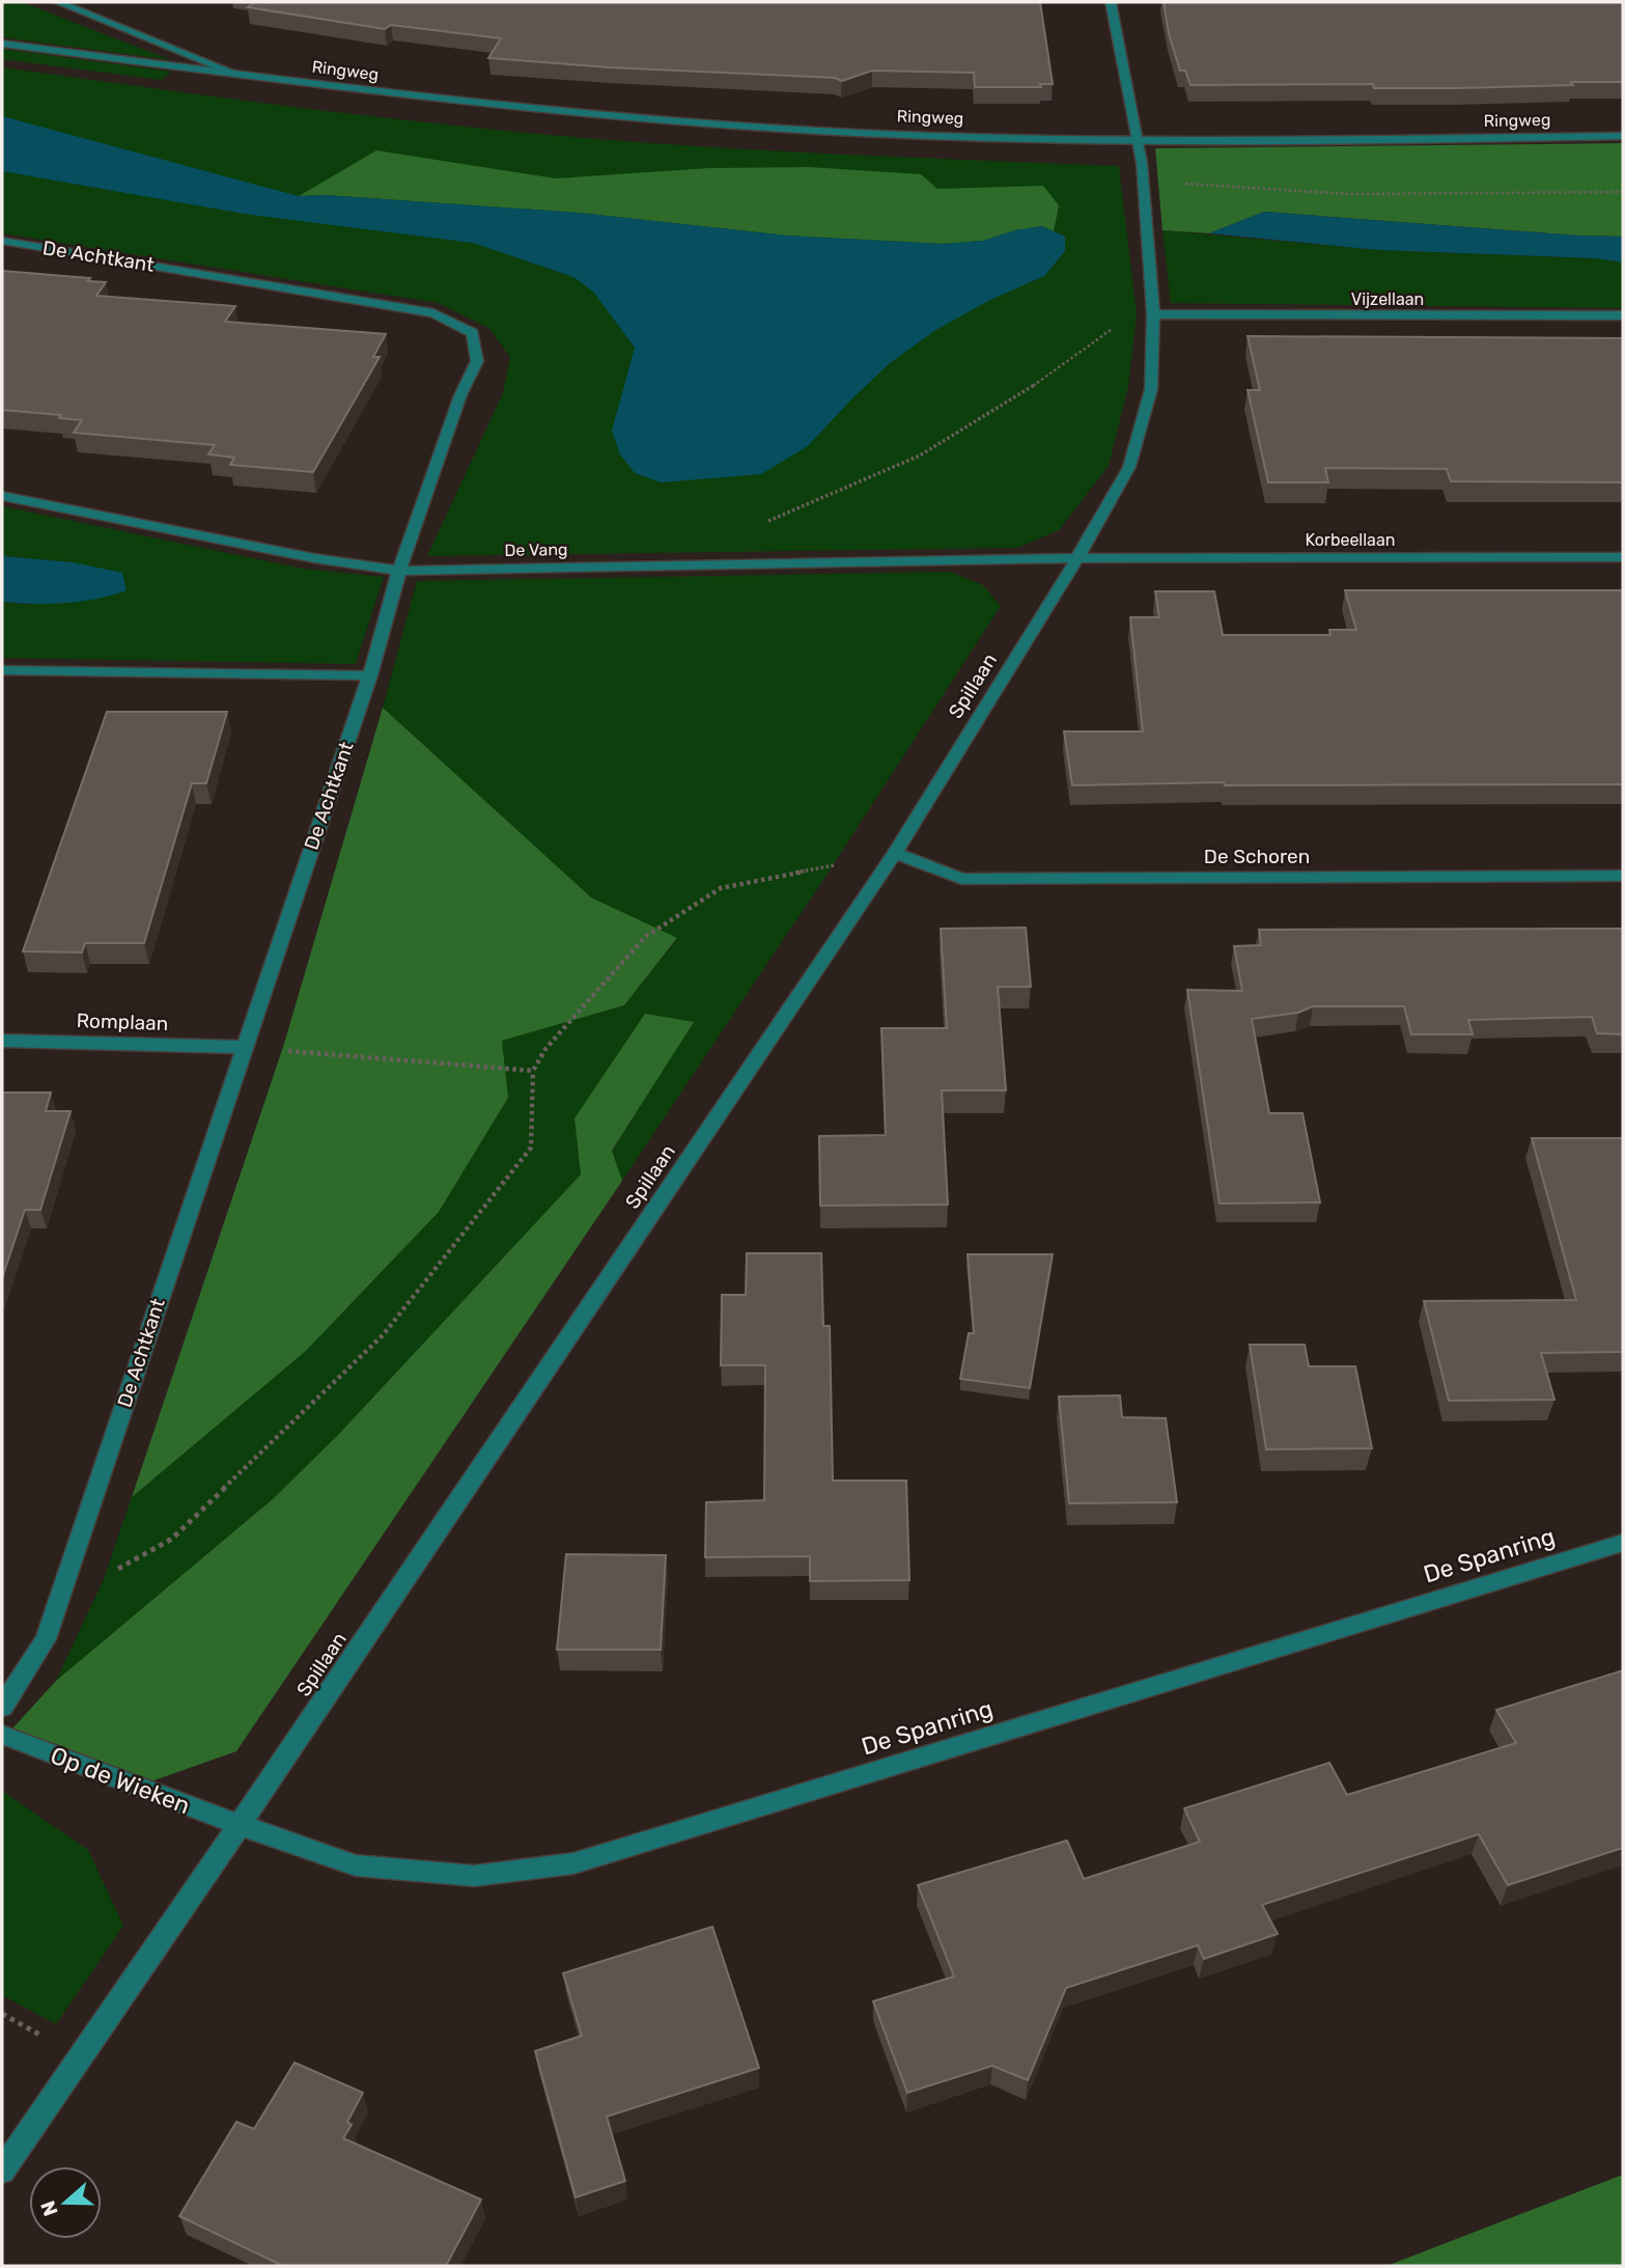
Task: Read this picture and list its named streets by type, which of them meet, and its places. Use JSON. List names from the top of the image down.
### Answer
{
  "streets": {
    "street": [
      "Ringweg",
      "De Achtkant",
      "Vijzellaan",
      "Korbeellaan",
      "De Vang",
      "Spillaan",
      "De Schoren",
      "Romplaan",
      "De Spanring",
      "Op de Wieken"
    ]
  },
  "crossings": [
    ["Ringweg", "Spillaan"],
    ["De Achtkant", "De Vang"],
    ["De Achtkant", "Romplaan"],
    ["Vijzellaan", "Spillaan"],
    ["Korbeellaan", "De Vang"],
    ["Korbeellaan", "Spillaan"],
    ["De Vang", "Spillaan"],
    ["Spillaan", "De Schoren"],
    ["Spillaan", "De Spanring"],
    ["Spillaan", "Op de Wieken"],
    ["De Spanring", "Op de Wieken"]
  ],
  "north": "left"
}
